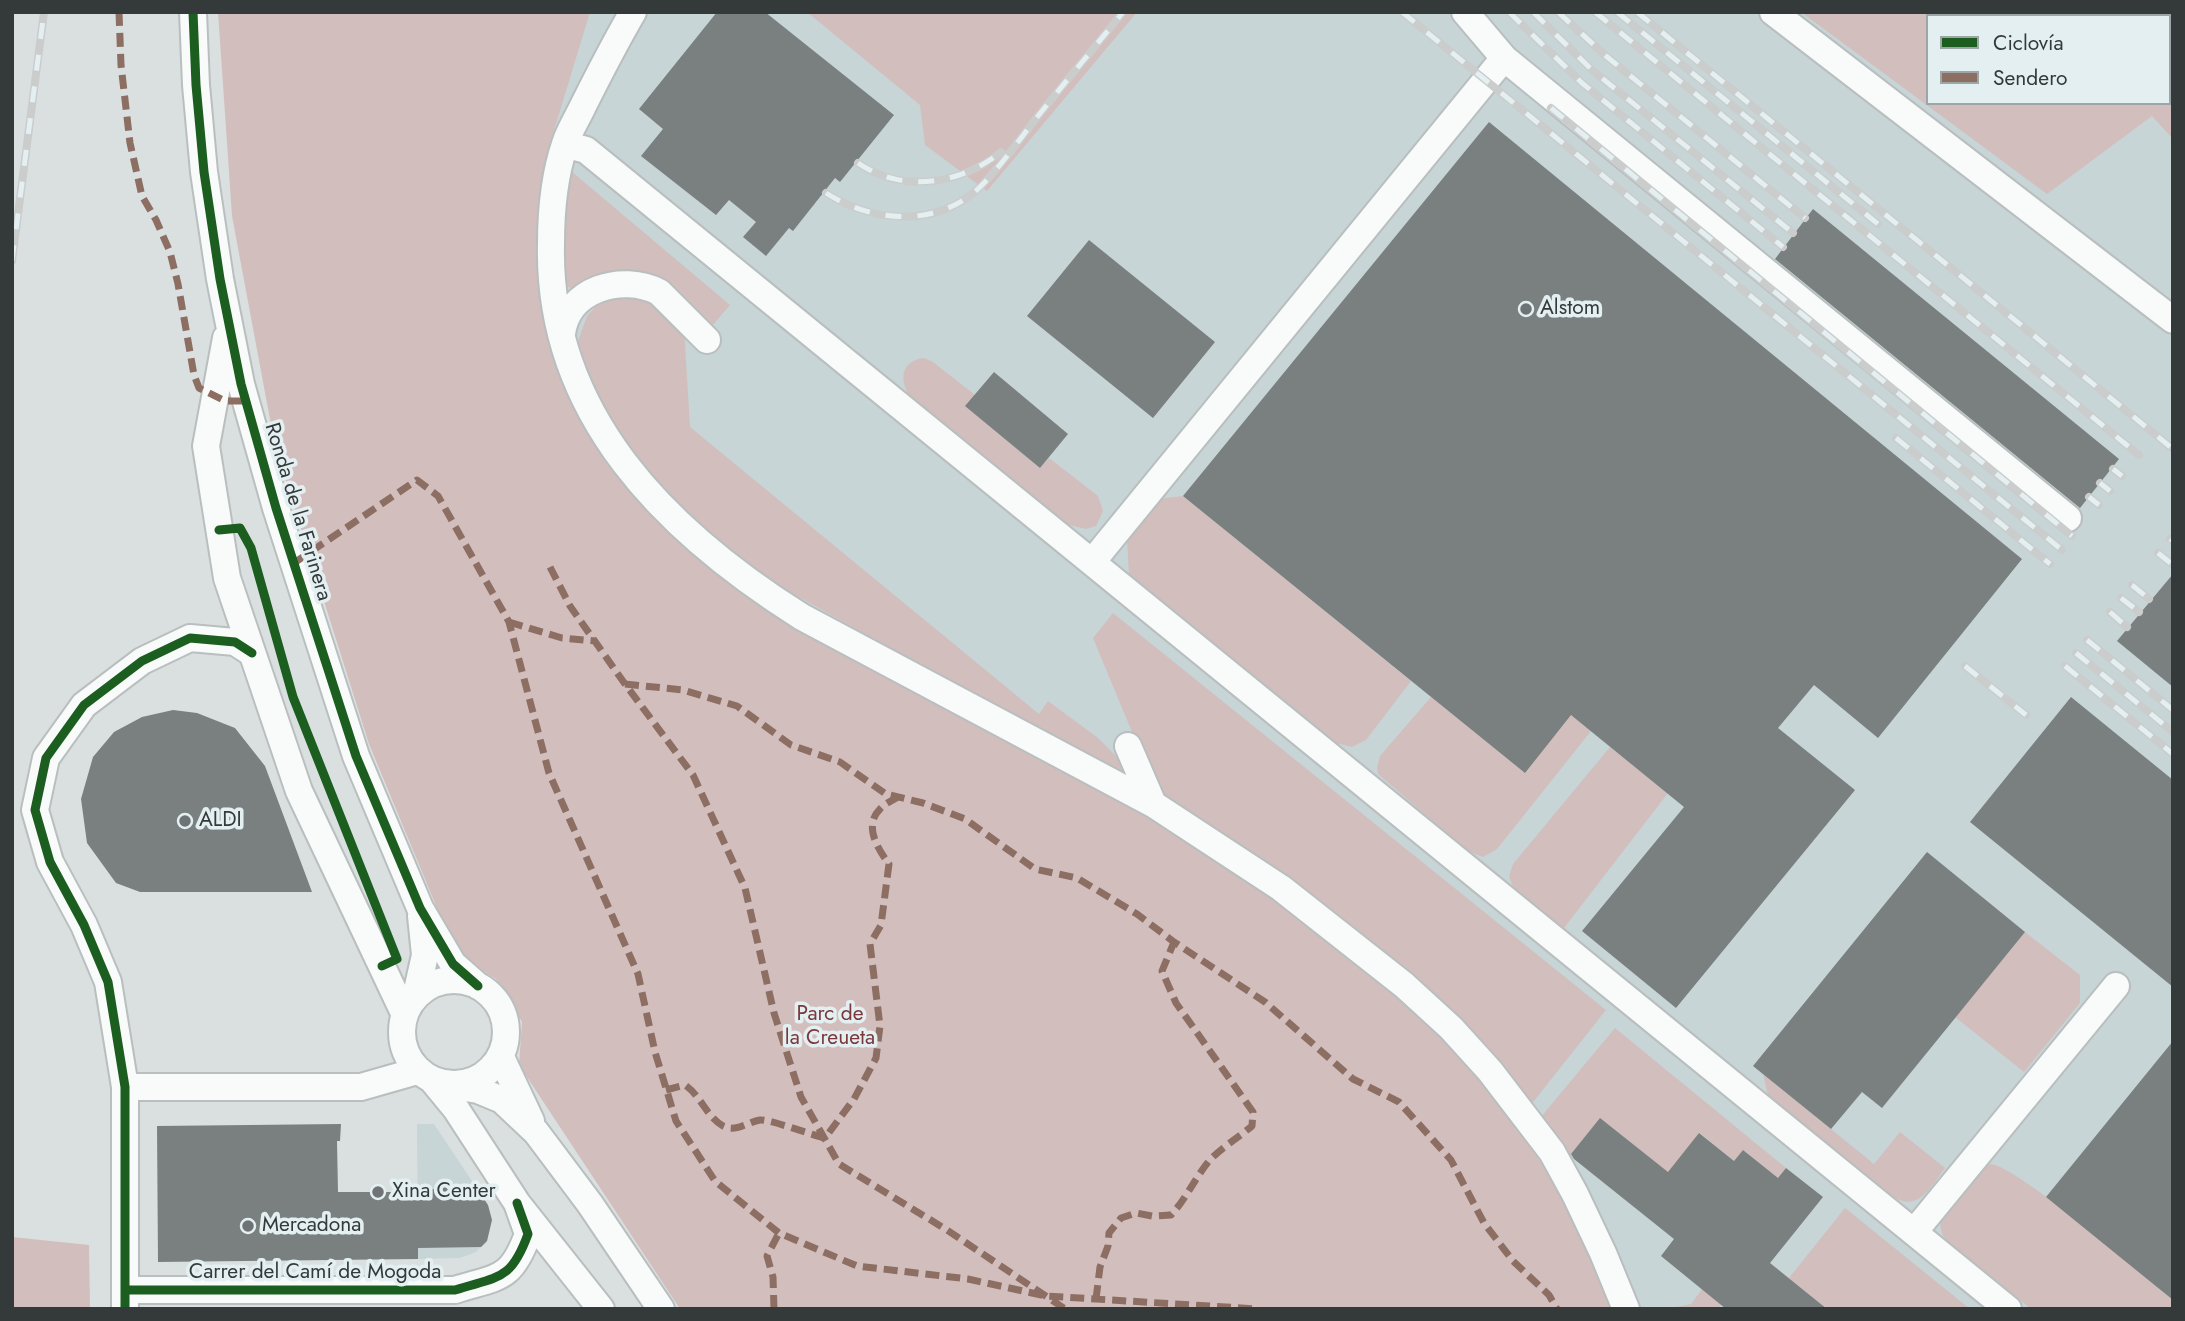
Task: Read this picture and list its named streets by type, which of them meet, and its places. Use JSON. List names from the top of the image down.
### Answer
{
  "streets": {
    "street": ["Ronda de la Farinera", "Carrer del Camí de Mogoda"]
  },
  "parks": ["Parc de la Creueta"],
  "places": [
    "Alstom",
    "ALDI",
    "Xina Center",
    "Mercadona"
  ],
  "legend": ["Ciclovía", "Sendero"]
}
